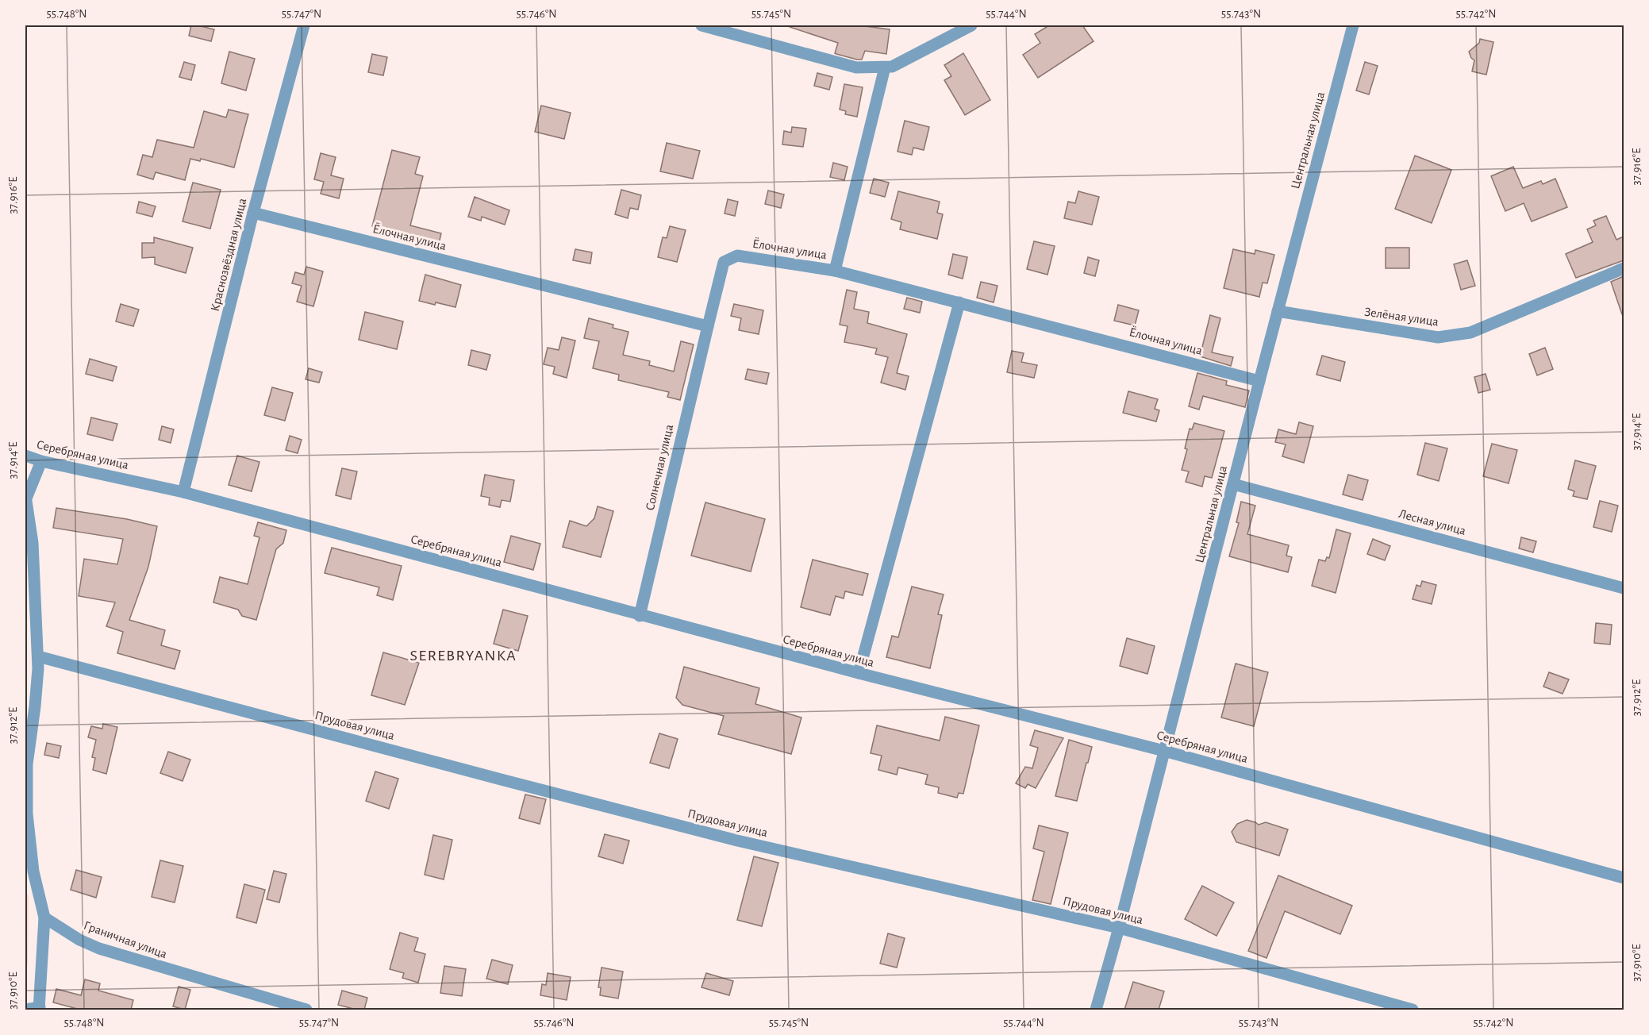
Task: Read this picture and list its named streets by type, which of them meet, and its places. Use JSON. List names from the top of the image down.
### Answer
{
  "streets": {
    "street": [
      "Центральная улица",
      "Ёлочная улица",
      "Краснозвёздная улица",
      "Зелёная улица",
      "Серебряная улица",
      "Солнечная улица",
      "Лесная улица",
      "Прудовая улица",
      "Граничная улица"
    ]
  },
  "crossings": [
    ["Центральная улица", "Ёлочная улица"],
    ["Центральная улица", "Зелёная улица"],
    ["Центральная улица", "Серебряная улица"],
    ["Центральная улица", "Лесная улица"],
    ["Центральная улица", "Прудовая улица"],
    ["Ёлочная улица", "Краснозвёздная улица"],
    ["Ёлочная улица", "Солнечная улица"],
    ["Краснозвёздная улица", "Серебряная улица"],
    ["Серебряная улица", "Солнечная улица"]
  ],
  "districts": ["SEREBRYANKA"],
  "coordinates": [
    "55.748°N",
    "55.747°N",
    "55.746°N",
    "55.745°N",
    "55.744°N",
    "55.743°N",
    "55.742°N",
    "37.916°E",
    "37.914°E",
    "37.912°E",
    "37.910°E"
  ]
}
